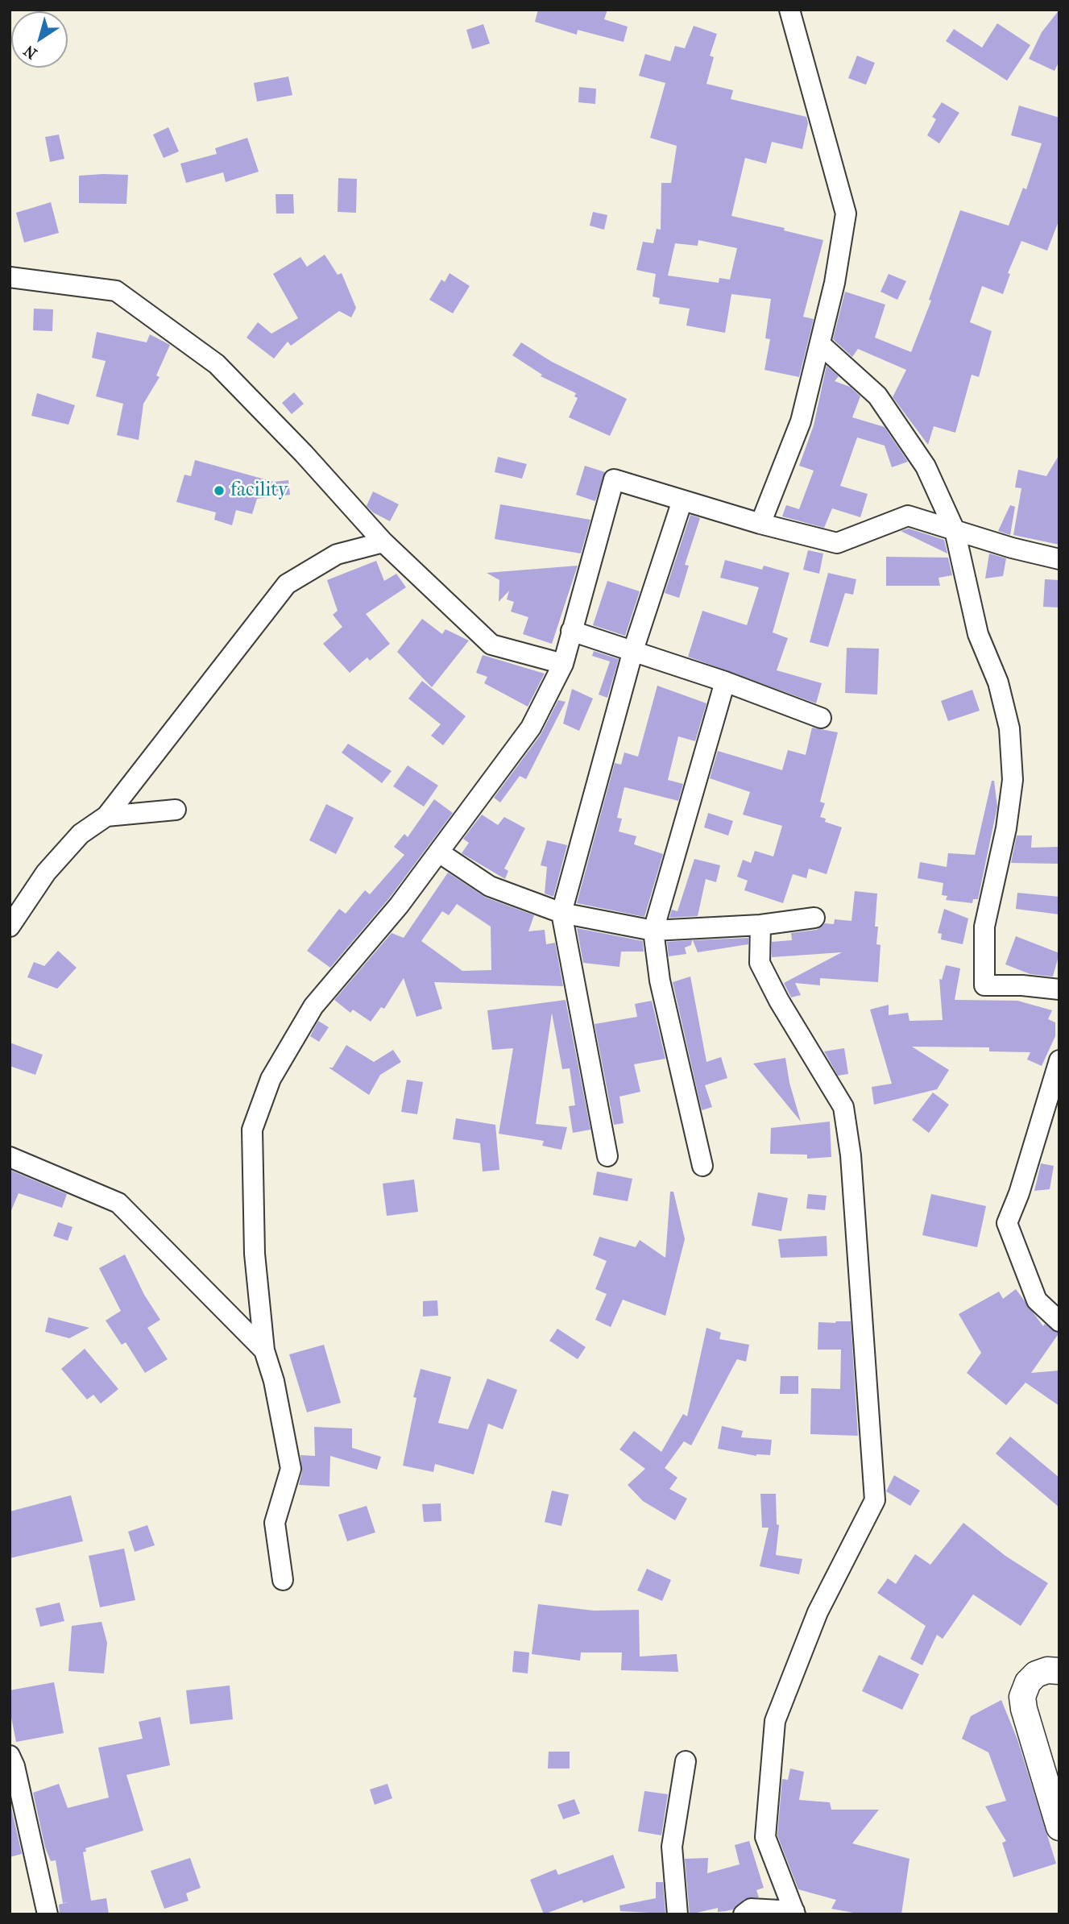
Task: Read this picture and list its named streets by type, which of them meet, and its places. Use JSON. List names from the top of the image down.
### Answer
{
  "places": ["facility"],
  "north": "bottom left"
}
